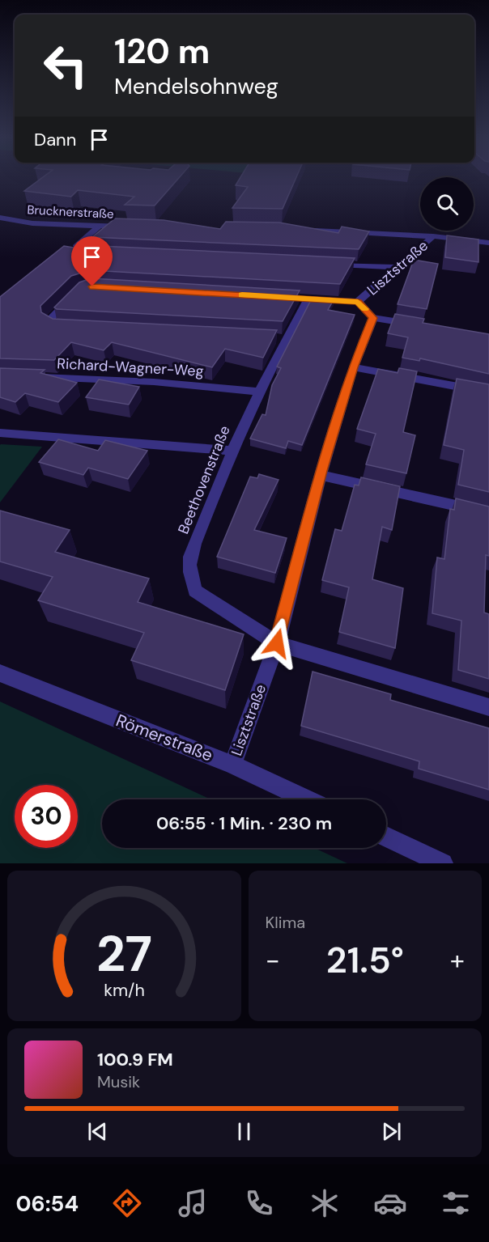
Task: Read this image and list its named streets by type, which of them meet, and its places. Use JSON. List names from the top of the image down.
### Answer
{
  "streets": {
    "street": [
      "Brucknerstraße",
      "Lisztstraße",
      "Richard-Wagner-Weg",
      "Beethovenstraße",
      "Römerstraße"
    ]
  },
  "crossings": [
    ["Lisztstraße", "Beethovenstraße"],
    ["Lisztstraße", "Römerstraße"],
    ["Richard-Wagner-Weg", "Beethovenstraße"]
  ],
  "page": {
    "turn": ["120 m", "Mendelsohnweg"],
    "then": "Dann",
    "limit": "30",
    "trip": "06:55 · 1 Min. · 230 m",
    "tile": "Klima",
    "heat": ["−", "21.5°", "+"],
    "song": ["100.9 FM", "Musik"],
    "tabs": "06:54",
    "gauge": ["27", "km/h"]
  }
}
